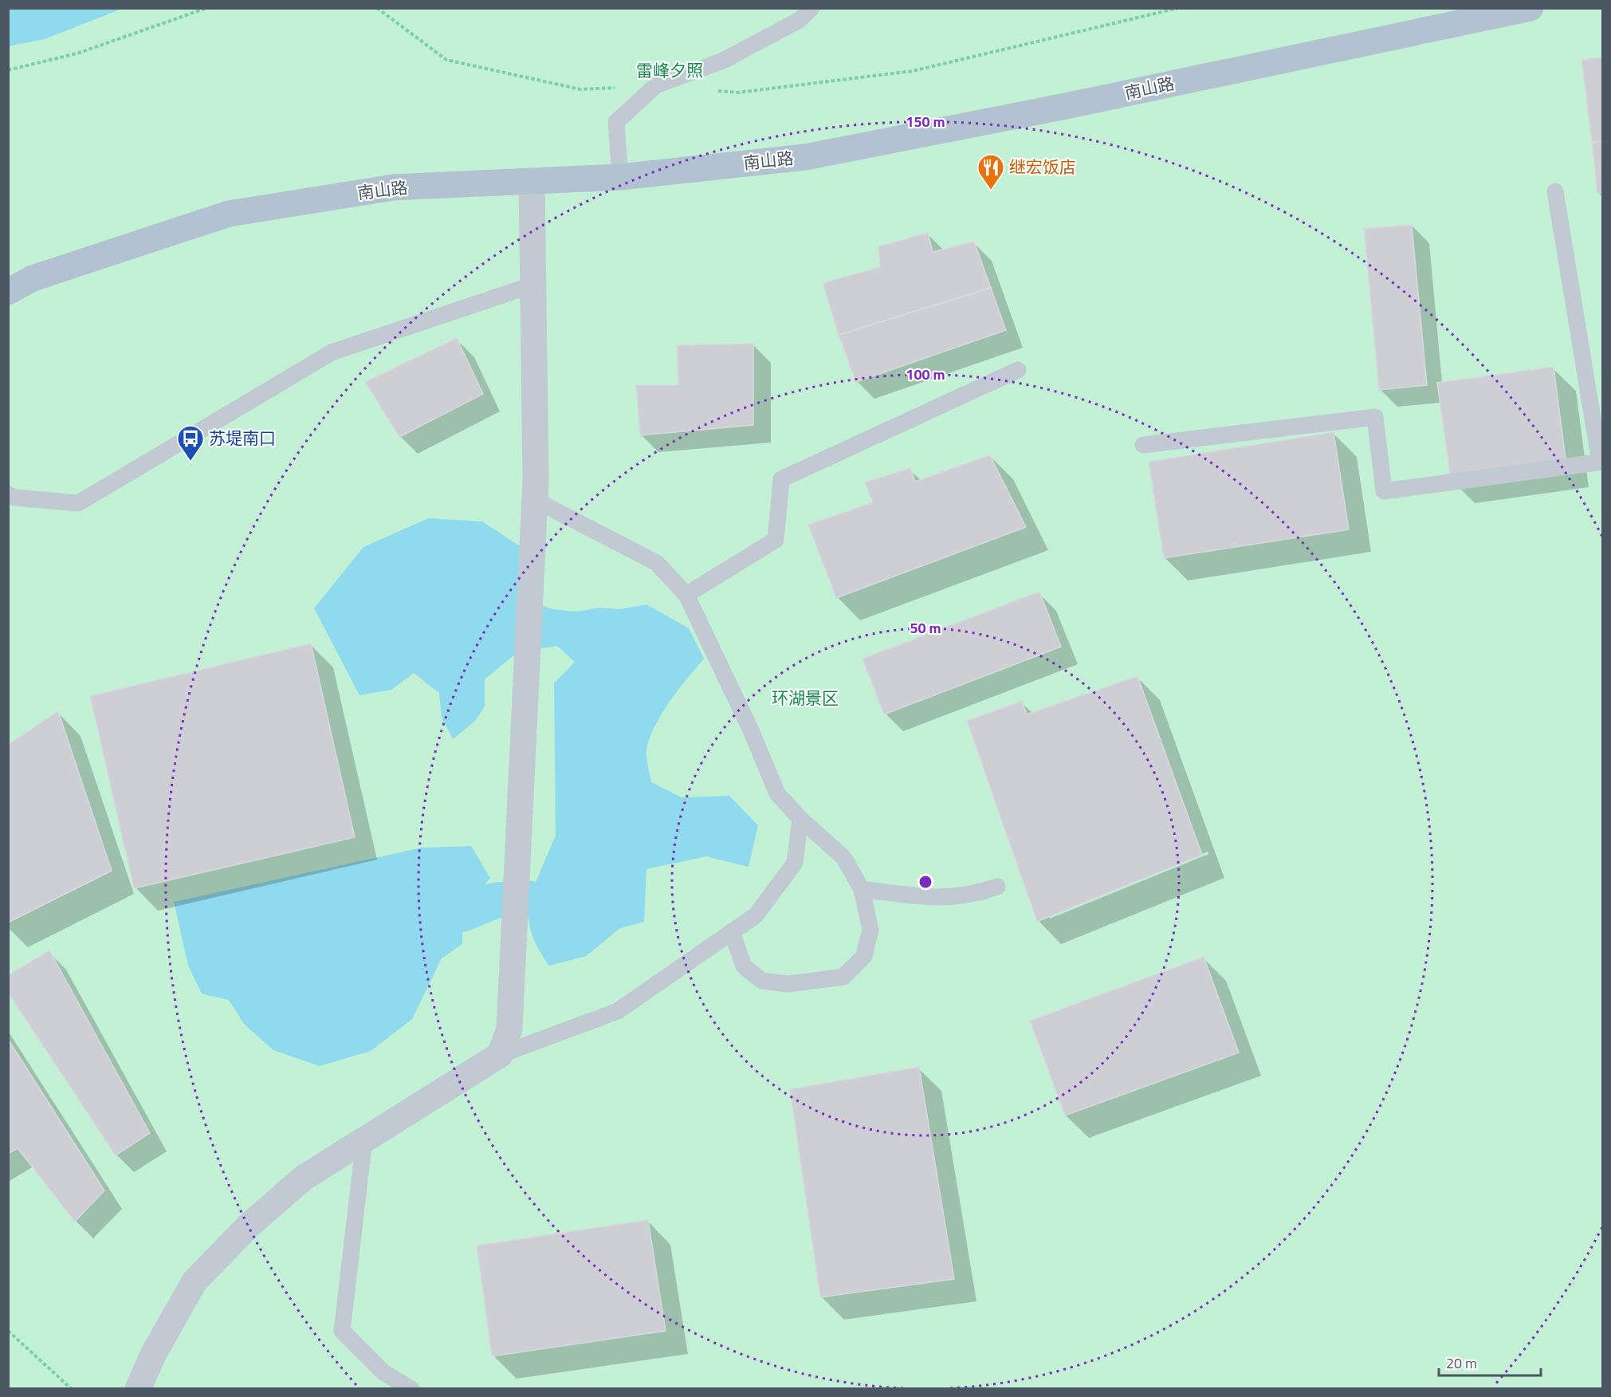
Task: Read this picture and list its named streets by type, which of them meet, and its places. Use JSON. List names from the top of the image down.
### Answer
{
  "streets": {
    "main road": ["南山路"]
  },
  "parks": ["雷峰夕照", "环湖景区"],
  "places": {
    "restaurant": ["继宏饭店"],
    "bus stop": ["苏堤南口"]
  },
  "scale_bar": "20 m",
  "rings": ["150 m", "100 m", "50 m"]
}
